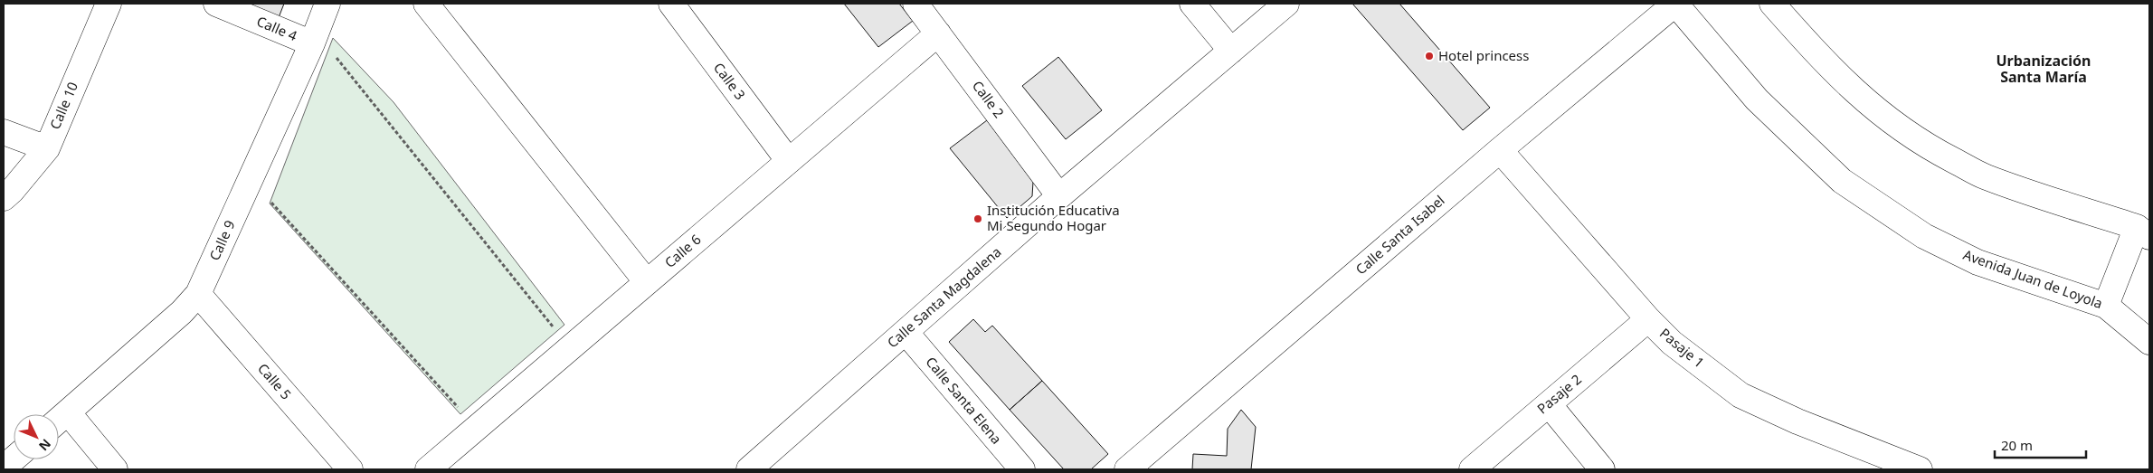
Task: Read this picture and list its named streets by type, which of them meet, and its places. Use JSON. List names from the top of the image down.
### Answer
{
  "streets": {
    "street": [
      "Calle 4",
      "Calle 3",
      "Calle 2",
      "Calle 10",
      "Calle Santa Isabel",
      "Calle 9",
      "Calle 6",
      "Avenida Juan de Loyola",
      "Calle Santa Magdalena",
      "Pasaje 1",
      "Calle 5",
      "Pasaje 2",
      "Calle Santa Elena"
    ]
  },
  "crossings": [
    ["Calle 4", "Calle 9"],
    ["Calle 3", "Calle 6"],
    ["Calle 2", "Calle 6"],
    ["Calle 2", "Calle Santa Magdalena"],
    ["Calle Santa Isabel", "Avenida Juan de Loyola"],
    ["Calle Santa Isabel", "Pasaje 1"],
    ["Calle 9", "Calle 5"],
    ["Calle Santa Magdalena", "Calle Santa Elena"],
    ["Pasaje 1", "Pasaje 2"]
  ],
  "districts": ["Urbanización Santa María"],
  "places": ["Hotel princess", "Institución Educativa Mi Segundo Hogar"],
  "scale_bar": "20 m",
  "north": "bottom right"
}
